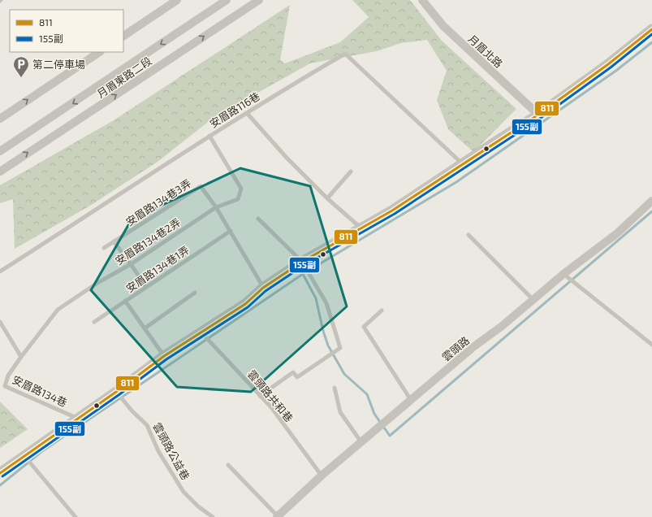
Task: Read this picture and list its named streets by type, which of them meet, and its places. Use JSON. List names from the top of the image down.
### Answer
{
  "streets": {
    "street": ["月眉北路", "月眉東路二段", "雲頭路"],
    "lane": [
      "安眉路116巷",
      "安眉路134巷3弄",
      "安眉路134巷2弄",
      "安眉路134巷1弄",
      "安眉路134巷",
      "雲頭路共和巷",
      "雲頭路公益巷"
    ]
  },
  "crossings": [
    ["安眉路116巷", "安眉路134巷2弄"],
    ["安眉路134巷3弄", "安眉路134巷2弄"],
    ["安眉路134巷2弄", "安眉路134巷"],
    ["雲頭路", "雲頭路共和巷"]
  ],
  "places": {
    "parking": ["第二停車場"]
  },
  "lines": ["transit line 811", "transit line 155副"],
  "legend": ["811", "155副"]
}
